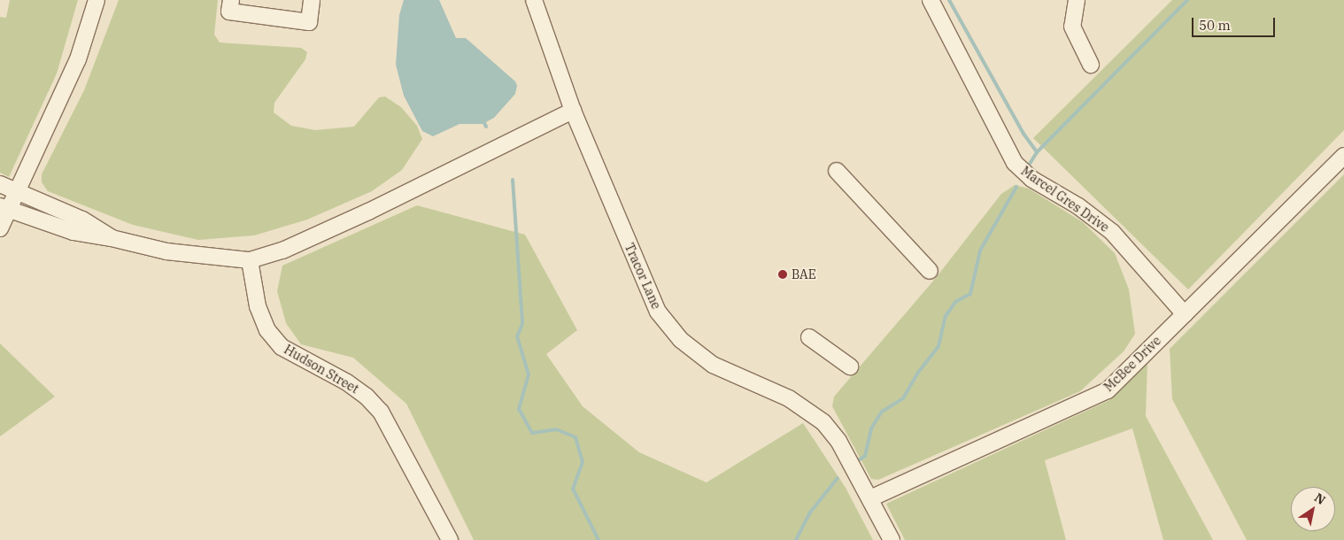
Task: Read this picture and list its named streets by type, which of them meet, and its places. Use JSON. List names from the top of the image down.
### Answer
{
  "streets": {
    "street": [
      "Marcel Gres Drive",
      "Tracor Lane",
      "McBee Drive",
      "Hudson Street"
    ]
  },
  "crossings": [
    ["Marcel Gres Drive", "McBee Drive"],
    ["Tracor Lane", "McBee Drive"]
  ],
  "places": ["BAE"],
  "scale_bar": "50 m",
  "north": "top right"
}
